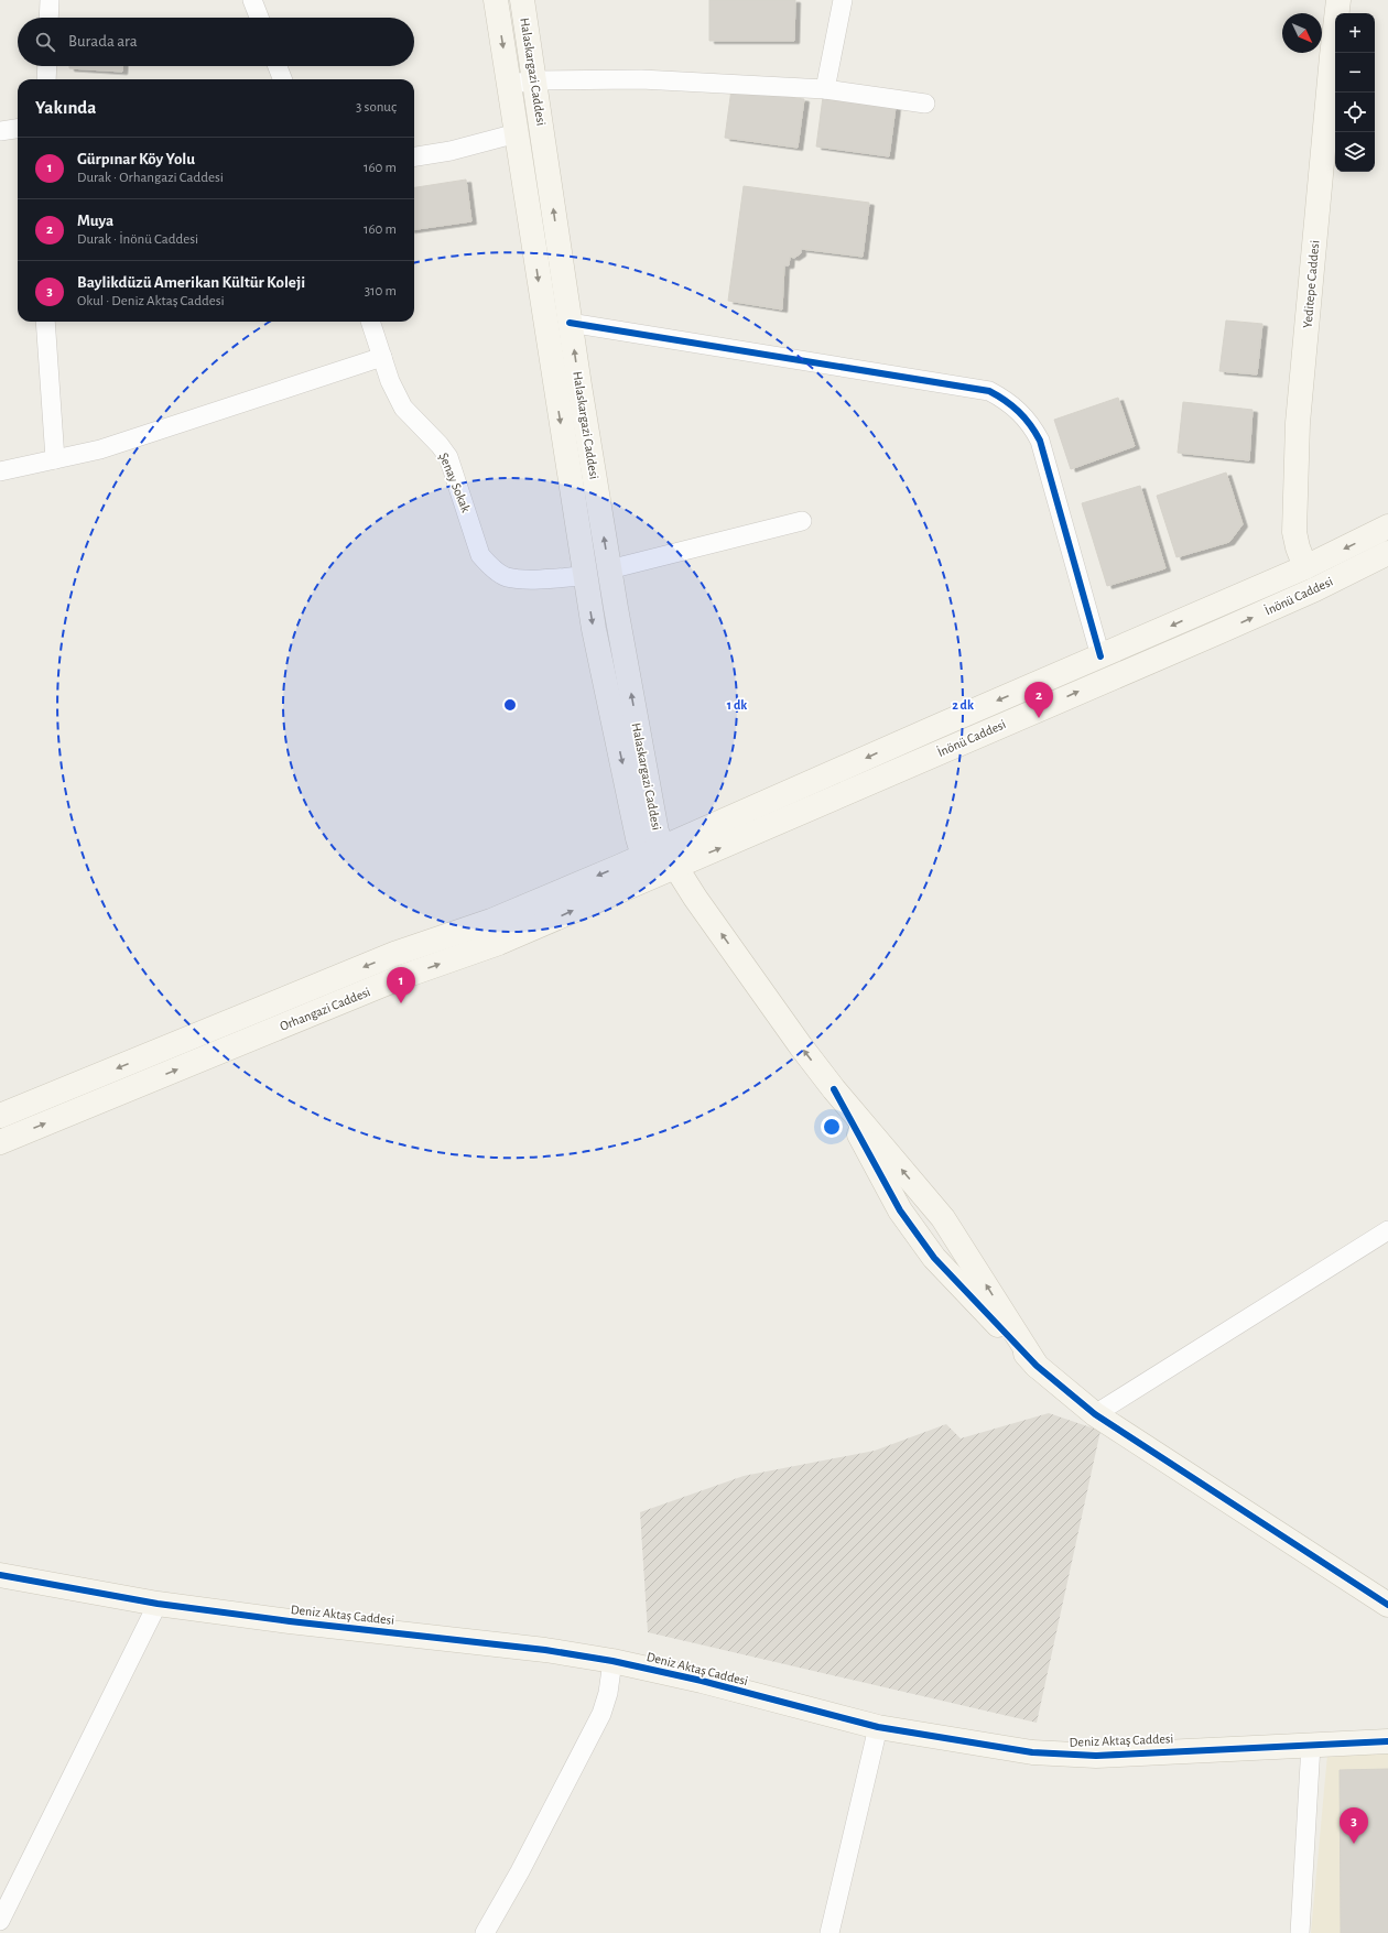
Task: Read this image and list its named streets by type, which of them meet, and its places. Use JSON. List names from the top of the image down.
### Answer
{
  "streets": {
    "main road": [
      "Halaskargazi Caddesi",
      "Yeditepe Caddesi",
      "İnönü Caddesi",
      "Orhangazi Caddesi",
      "Deniz Aktaş Caddesi"
    ],
    "street": ["Şenay Sokak"]
  },
  "crossings": [
    ["Halaskargazi Caddesi", "İnönü Caddesi"],
    ["Halaskargazi Caddesi", "Orhangazi Caddesi"],
    ["İnönü Caddesi", "Orhangazi Caddesi"]
  ],
  "north": "bottom right",
  "page": {
    "map_buttons": ["+", "−"],
    "search": "Burada ara",
    "heading": ["Yakında", "3 sonuç"],
    "list": [
      {
        "mark": "1",
        "name": "Gürpınar Köy Yolu",
        "note": "Durak · Orhangazi Caddesi",
        "value": "160 m"
      },
      {
        "mark": "2",
        "name": "Muya",
        "note": "Durak · İnönü Caddesi",
        "value": "160 m"
      },
      {
        "mark": "3",
        "name": "Baylikdüzü Amerikan Kültür Koleji",
        "note": "Okul · Deniz Aktaş Caddesi",
        "value": "310 m"
      }
    ],
    "pins": ["2", "1", "3"]
  },
  "rings": ["1 dk", "2 dk"]
}
